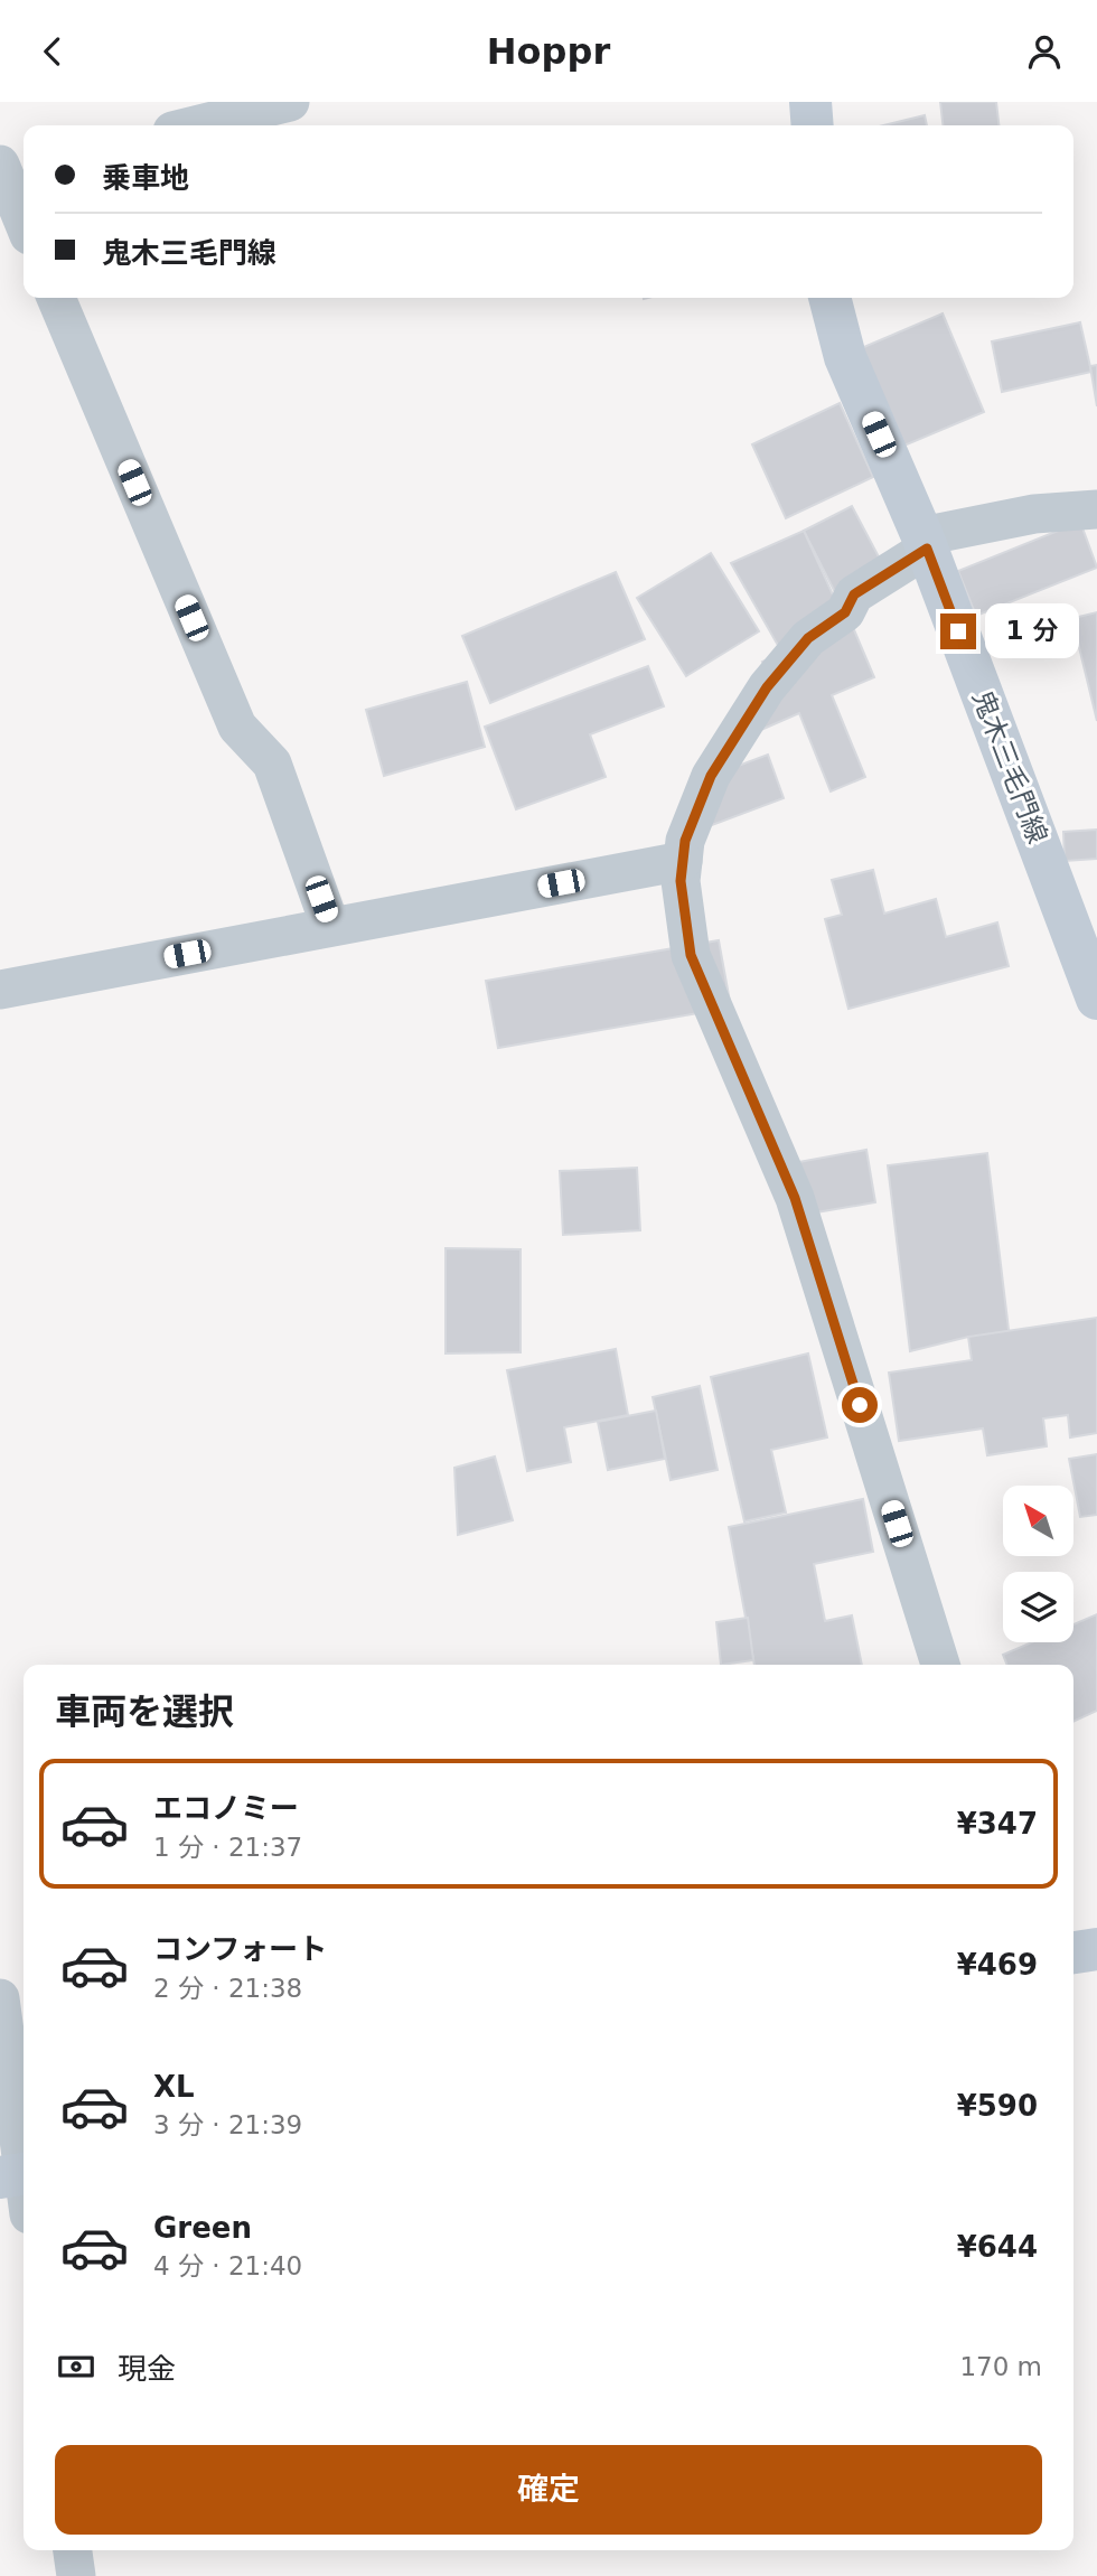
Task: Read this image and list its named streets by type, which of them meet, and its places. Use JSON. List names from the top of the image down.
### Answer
{
  "streets": {
    "main road": ["鬼木三毛門線"]
  },
  "north": "top left",
  "page": {
    "header": "Hoppr",
    "banner": ["乗車地", "鬼木三毛門線"],
    "bubble": "1 分",
    "heading": "車両を選択",
    "list": [
      {
        "name": "エコノミー",
        "note": "1 分 · 21:37",
        "value": "¥347"
      },
      {
        "name": "コンフォート",
        "note": "2 分 · 21:38",
        "value": "¥469"
      },
      {
        "name": "XL",
        "note": "3 分 · 21:39",
        "value": "¥590"
      },
      {
        "name": "Green",
        "note": "4 分 · 21:40",
        "value": "¥644"
      }
    ],
    "pay": ["現金", "170 m"],
    "buttons": "確定"
  }
}
